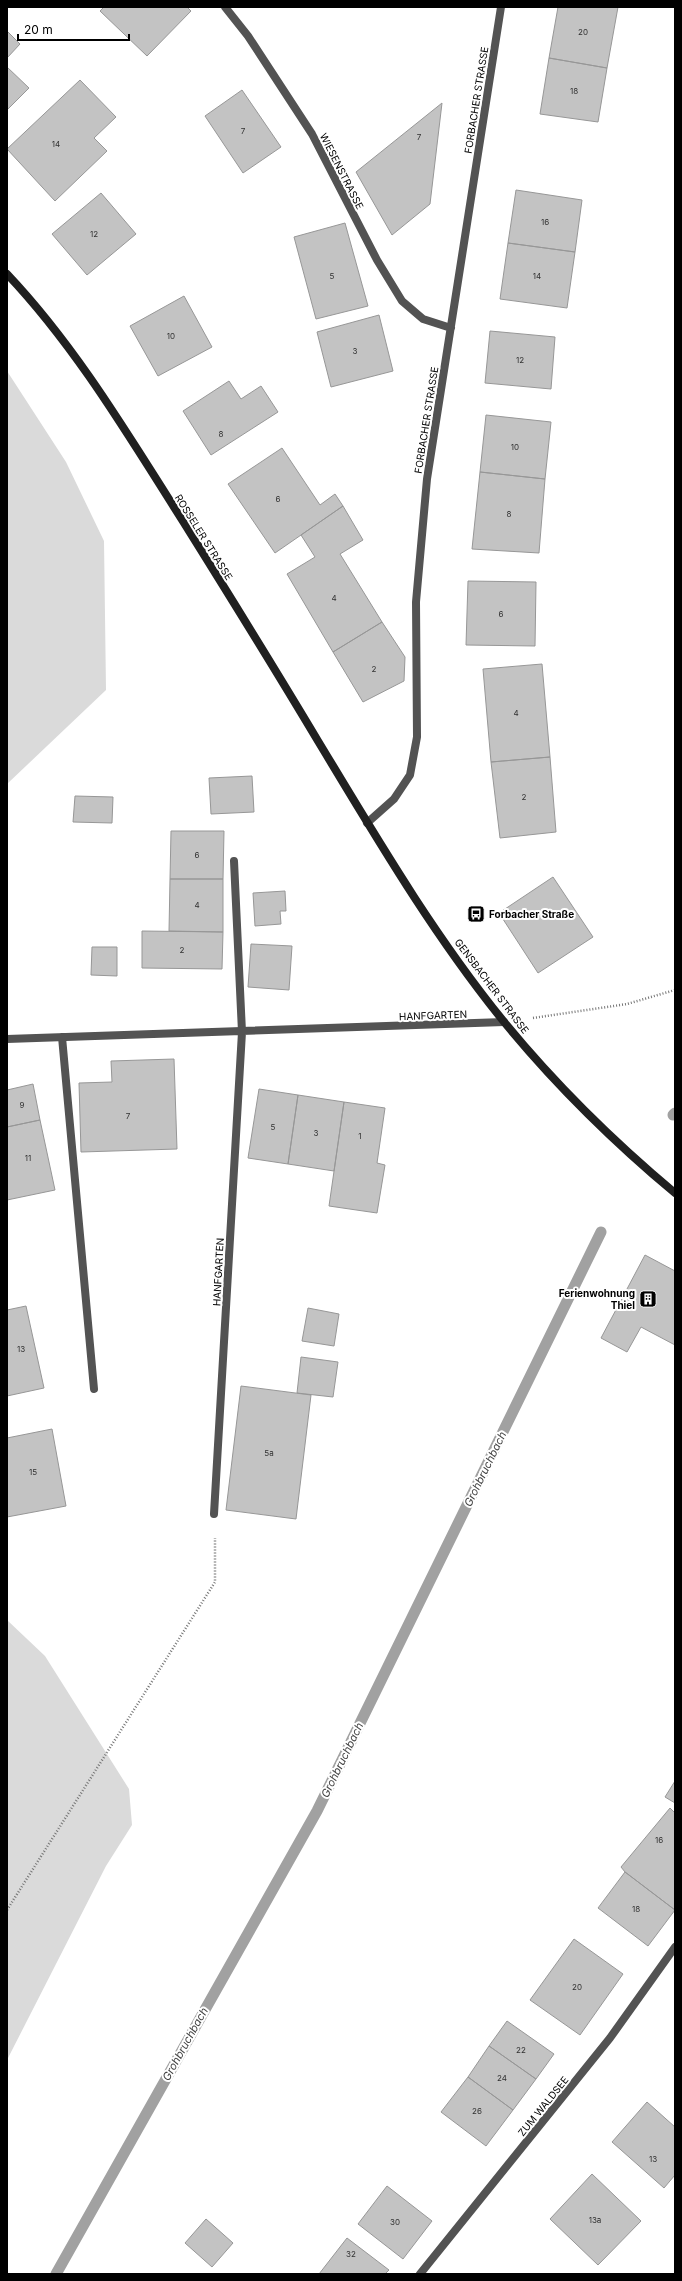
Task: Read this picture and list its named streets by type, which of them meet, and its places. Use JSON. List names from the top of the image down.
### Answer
{
  "streets": {
    "main road": ["ROSSELER STRASSE", "GENSBACHER STRASSE"],
    "street": [
      "FORBACHER STRASSE",
      "WIESENSTRASSE",
      "HANFGARTEN",
      "ZUM WALDSEE"
    ]
  },
  "crossings": [
    ["FORBACHER STRASSE", "WIESENSTRASSE"],
    ["FORBACHER STRASSE", "ROSSELER STRASSE"],
    ["FORBACHER STRASSE", "GENSBACHER STRASSE"],
    ["ROSSELER STRASSE", "GENSBACHER STRASSE"],
    ["GENSBACHER STRASSE", "HANFGARTEN"]
  ],
  "water": ["Grohbruchbach"],
  "places": {
    "bus stop": ["Forbacher Straße"],
    "building": ["Ferienwohnung Thiel"]
  },
  "house_numbers": [
    "20",
    "18",
    "7",
    "7",
    "14",
    "16",
    "12",
    "5",
    "14",
    "10",
    "3",
    "12",
    "8",
    "10",
    "6",
    "8",
    "4",
    "6",
    "2",
    "4",
    "2",
    "6",
    "4",
    "2",
    "9",
    "7",
    "5",
    "3",
    "1",
    "11",
    "13",
    "5a",
    "15",
    "16",
    "18",
    "20",
    "22",
    "24",
    "26",
    "13",
    "13a",
    "30",
    "32"
  ],
  "scale_bar": "20 m"
}
